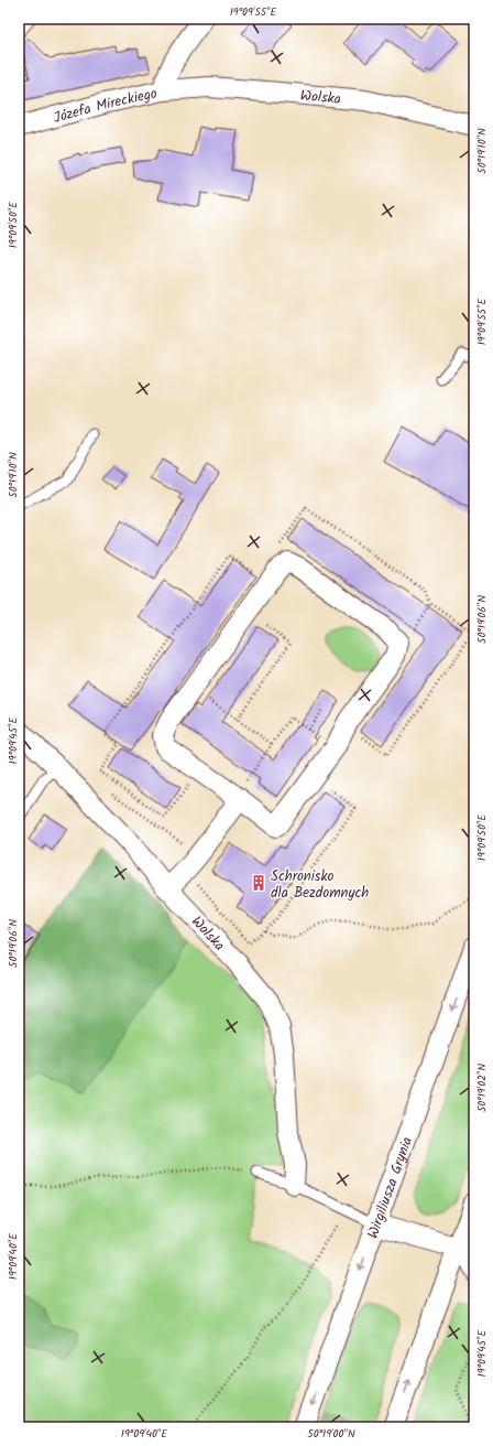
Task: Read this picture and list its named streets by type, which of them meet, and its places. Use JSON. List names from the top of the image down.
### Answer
{
  "streets": {
    "street": ["Wolska", "Józefa Mireckiego", "Wirgiliusza Grynia"]
  },
  "crossings": [
    ["Wolska", "Józefa Mireckiego"]
  ],
  "places": {
    "building": ["Schronisko dla Bezdomnych"]
  },
  "coordinates": [
    "19°09'55\"E",
    "50°19'10\"N",
    "19°09'50\"E",
    "50°19'06\"N",
    "19°09'45\"E",
    "50°19'02\"N",
    "19°09'40\"E",
    "50°19'00\"N"
  ]
}
